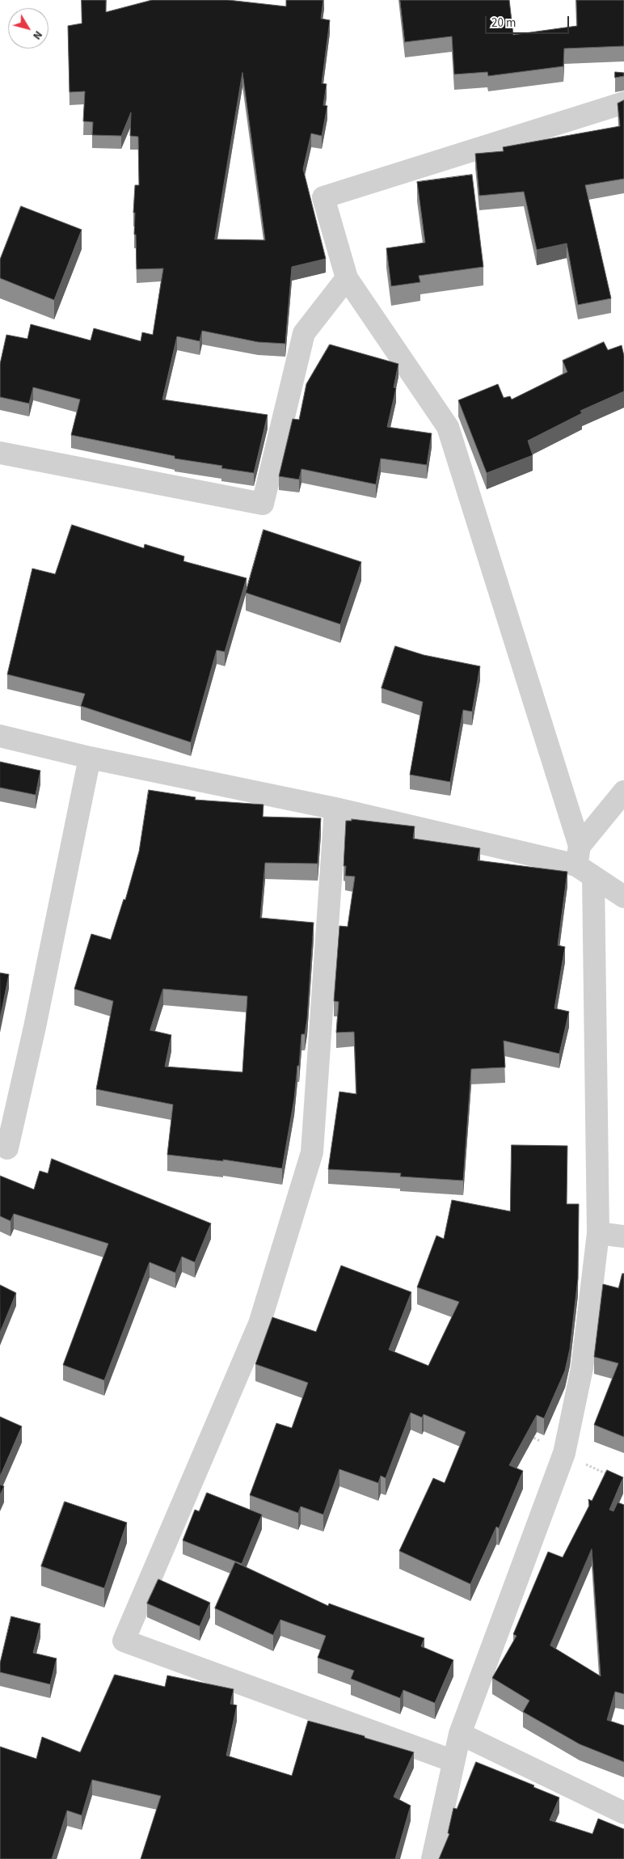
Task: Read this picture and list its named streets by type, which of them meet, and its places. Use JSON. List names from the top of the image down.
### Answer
{
  "scale_bar": "20 m",
  "north": "bottom right"
}
